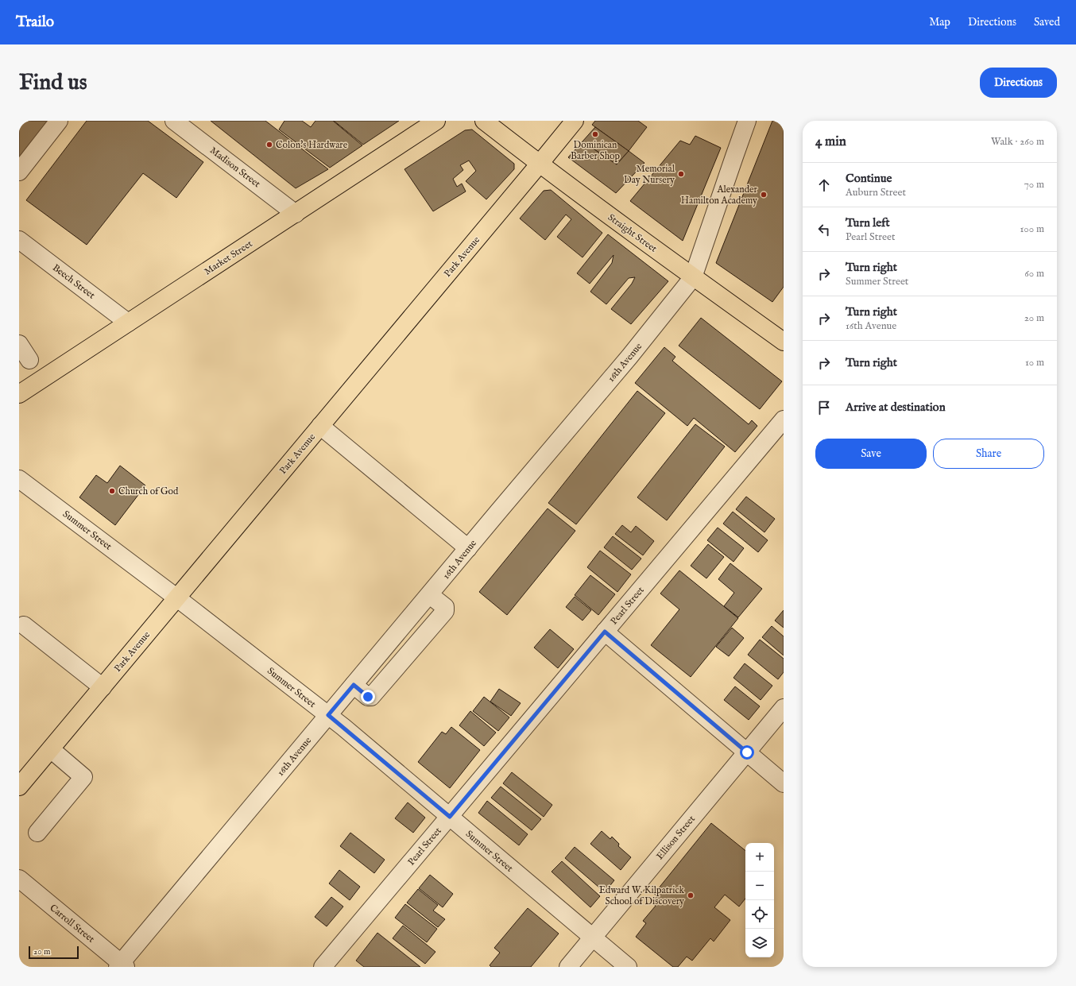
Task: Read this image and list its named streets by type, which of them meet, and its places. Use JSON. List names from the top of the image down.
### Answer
{
  "streets": {
    "main road": ["Straight Street", "Park Avenue", "Market Street"],
    "street": [
      "Madison Street",
      "Beech Street",
      "16th Avenue",
      "Summer Street",
      "Pearl Street",
      "Ellison Street",
      "Carroll Street"
    ]
  },
  "crossings": [
    ["Madison Street", "Market Street"],
    ["Straight Street", "Park Avenue"],
    ["Straight Street", "16th Avenue"],
    ["Park Avenue", "Summer Street"],
    ["Market Street", "Beech Street"],
    ["16th Avenue", "Summer Street"],
    ["16th Avenue", "Carroll Street"],
    ["Summer Street", "Pearl Street"],
    ["Summer Street", "Ellison Street"]
  ],
  "places": [
    "Dominican Barber Shop",
    "Colon's Hardware",
    "Memorial Day Nursery",
    "Alexander Hamilton Academy",
    "Church of God",
    "Edward W. Kilpatrick School of Discovery"
  ],
  "scale_bar": "20 m",
  "page": {
    "header": "Trailo",
    "nav": ["Map", "Directions", "Saved"],
    "buttons": [
      "Directions",
      ["Save", "Share"]
    ],
    "title": "Find us",
    "heading": ["4 min", "Walk · 260 m"],
    "list": [
      ["Continue", "Auburn Street", "70 m"],
      ["Turn left", "Pearl Street", "100 m"],
      ["Turn right", "Summer Street", "60 m"],
      ["Turn right", "16th Avenue", "20 m"],
      ["Turn right", "10 m"],
      "Arrive at destination"
    ],
    "map_buttons": ["+", "−"],
    "scale": "20 m"
  }
}
